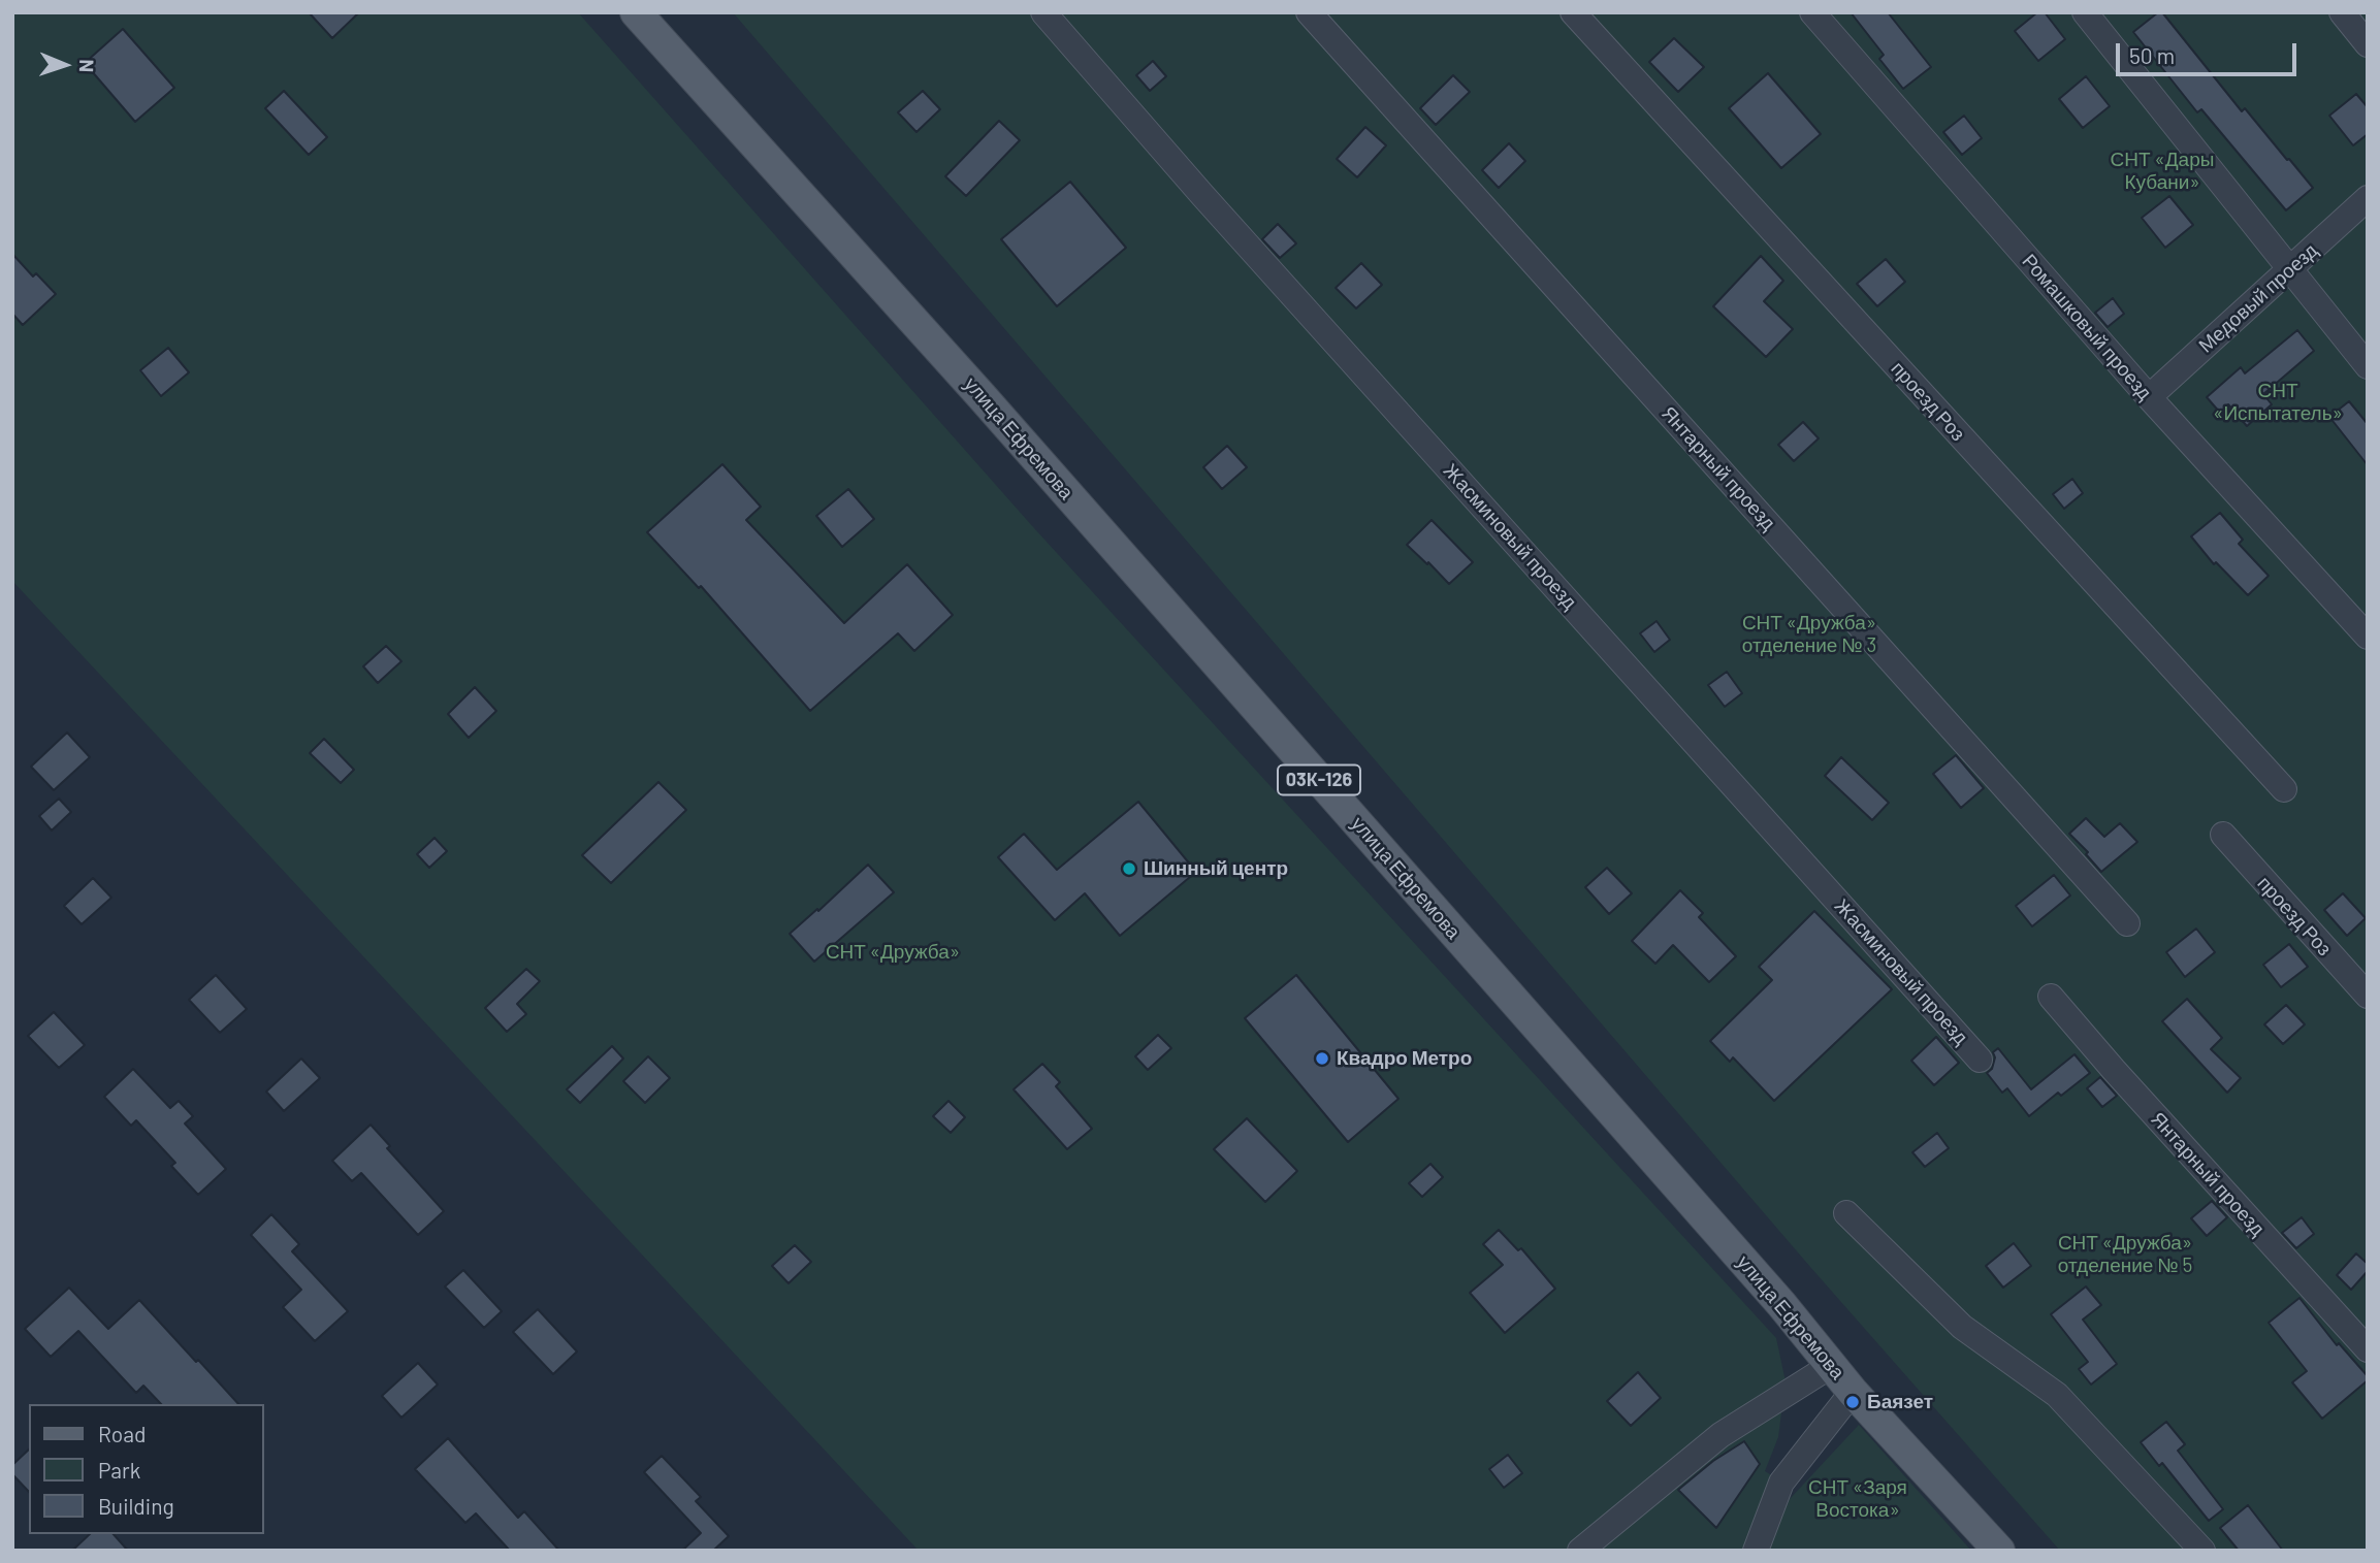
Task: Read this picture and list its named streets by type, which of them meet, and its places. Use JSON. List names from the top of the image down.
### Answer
{
  "streets": {
    "main road": ["улица Ефремова", "03К-126"],
    "street": [
      "Медовый проезд",
      "Ромашковый проезд",
      "проезд Роз",
      "Янтарный проезд",
      "Жасминовый проезд"
    ]
  },
  "crossings": [
    ["Медовый проезд", "Ромашковый проезд"]
  ],
  "parks": [
    "СНТ «Дары Кубани»",
    "СНТ «Испытатель»",
    "СНТ «Дружба» отделение № 3",
    "СНТ «Дружба»",
    "СНТ «Дружба» отделение № 5",
    "СНТ «Заря Востока»"
  ],
  "places": ["Шинный центр", "Квадро Метро", "Баязет"],
  "legend": ["Road", "Park", "Building"],
  "scale_bar": "50 m",
  "north": "right"
}
